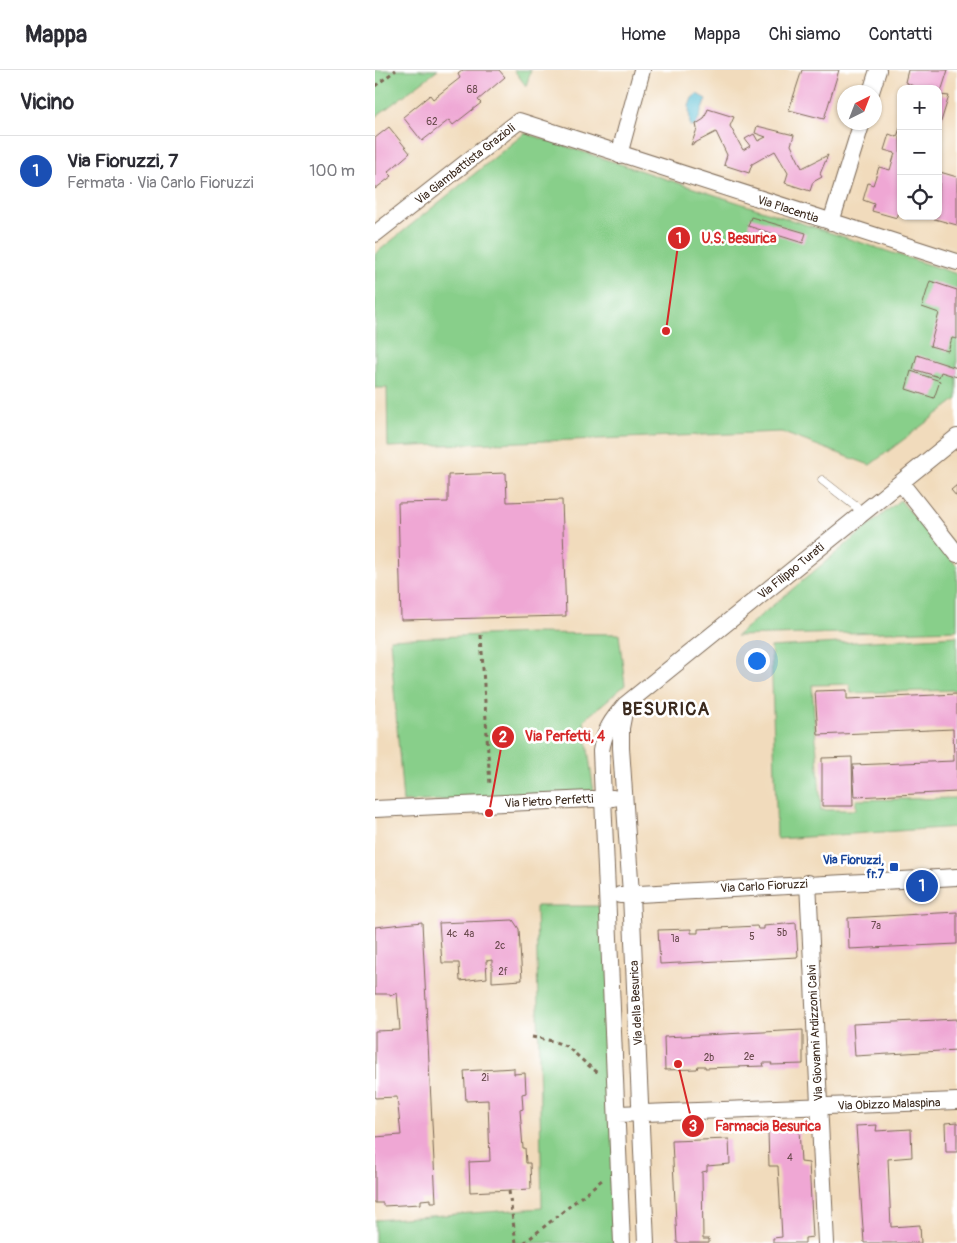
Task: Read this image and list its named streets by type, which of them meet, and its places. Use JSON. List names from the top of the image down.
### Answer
{
  "streets": {
    "street": [
      "Via Giambattista Grazioli",
      "Via Placentia",
      "Via Filippo Turati",
      "Via Pietro Perfetti",
      "Via Carlo Fioruzzi",
      "Via della Besurica",
      "Via Giovanni Ardizzoni Calvi",
      "Via Obizzo Malaspina"
    ]
  },
  "crossings": [
    ["Via Giambattista Grazioli", "Via Placentia"],
    ["Via Filippo Turati", "Via della Besurica"],
    ["Via Pietro Perfetti", "Via della Besurica"],
    ["Via Carlo Fioruzzi", "Via della Besurica"],
    ["Via Carlo Fioruzzi", "Via Giovanni Ardizzoni Calvi"],
    ["Via della Besurica", "Via Obizzo Malaspina"],
    ["Via Giovanni Ardizzoni Calvi", "Via Obizzo Malaspina"]
  ],
  "districts": ["BESURICA"],
  "places": {
    "other": ["U.S. Besurica", "Via Perfetti, 4", "Farmacia Besurica"],
    "transit": ["Via Fioruzzi, fr.7"]
  },
  "house_numbers": [
    "68",
    "62",
    "7a",
    "5b",
    "4c",
    "4a",
    "5",
    "1a",
    "2c",
    "2f",
    "2e",
    "2b",
    "2i",
    "4"
  ],
  "north": "top right",
  "page": {
    "header": "Mappa",
    "nav": [
      "Home",
      "Mappa",
      "Chi siamo",
      "Contatti"
    ],
    "heading": "Vicino",
    "map_buttons": ["+", "−"],
    "list": [
      {
        "mark": "1",
        "name": "Via Fioruzzi, 7",
        "note": "Fermata · Via Carlo Fioruzzi",
        "value": "100 m"
      }
    ],
    "pins": "1"
  }
}
